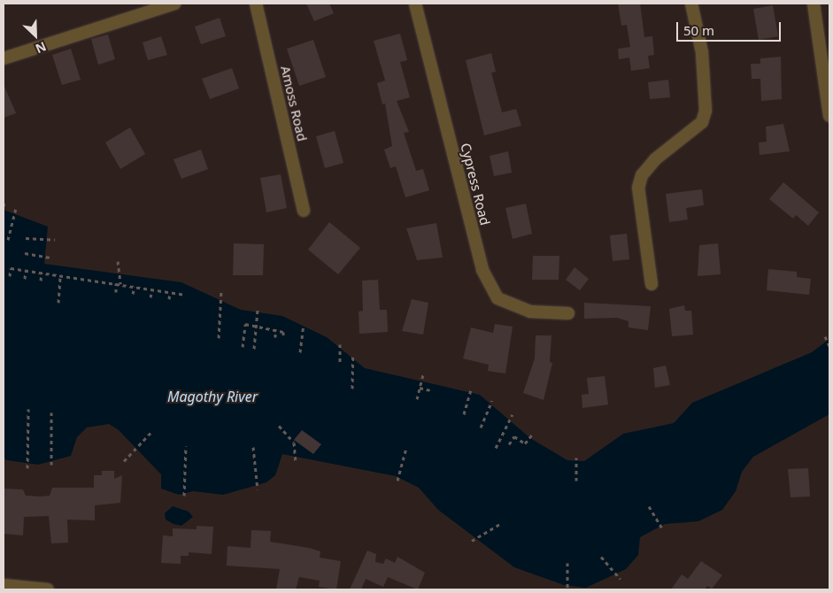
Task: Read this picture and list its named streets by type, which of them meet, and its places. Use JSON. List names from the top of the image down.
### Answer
{
  "streets": {
    "street": ["Amoss Road", "Cypress Road"]
  },
  "water": ["Magothy River"],
  "scale_bar": "50 m",
  "north": "bottom right"
}
